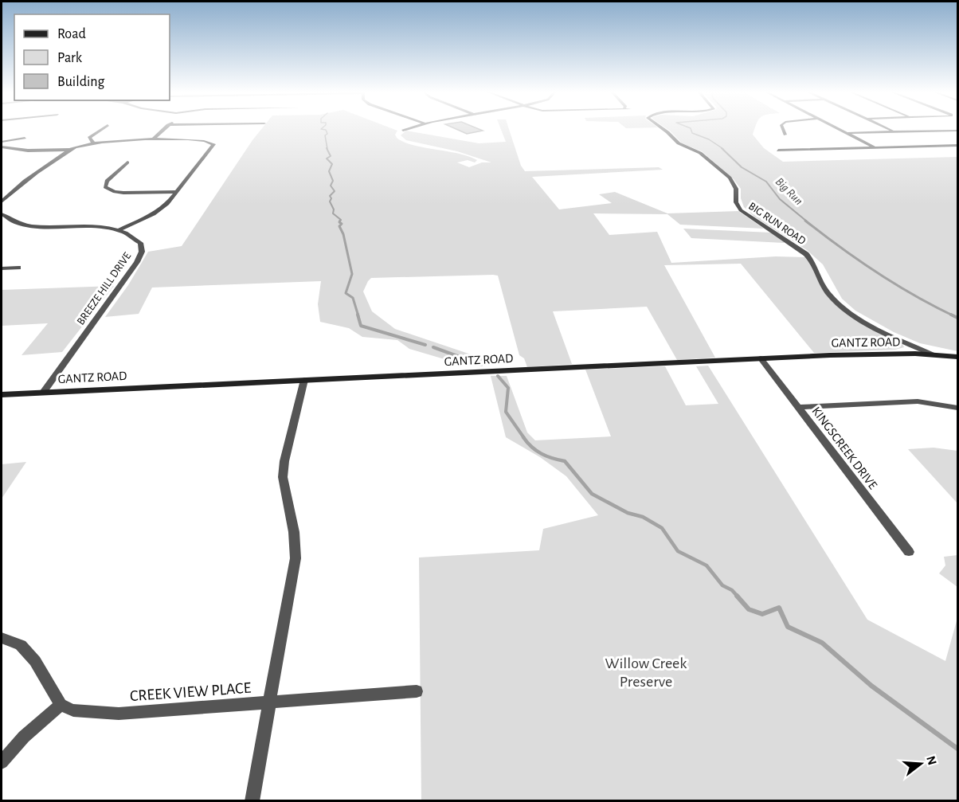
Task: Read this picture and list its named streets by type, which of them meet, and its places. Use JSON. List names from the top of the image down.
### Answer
{
  "streets": {
    "main road": ["GANTZ ROAD"],
    "street": [
      "BIG RUN ROAD",
      "BREEZE HILL DRIVE",
      "KINGSCREEK DRIVE",
      "CREEK VIEW PLACE"
    ]
  },
  "crossings": [
    ["BIG RUN ROAD", "GANTZ ROAD"],
    ["BREEZE HILL DRIVE", "GANTZ ROAD"],
    ["GANTZ ROAD", "KINGSCREEK DRIVE"]
  ],
  "water": ["Big Run"],
  "parks": ["Willow Creek Preserve"],
  "legend": ["Road", "Park", "Building"],
  "north": "right"
}
